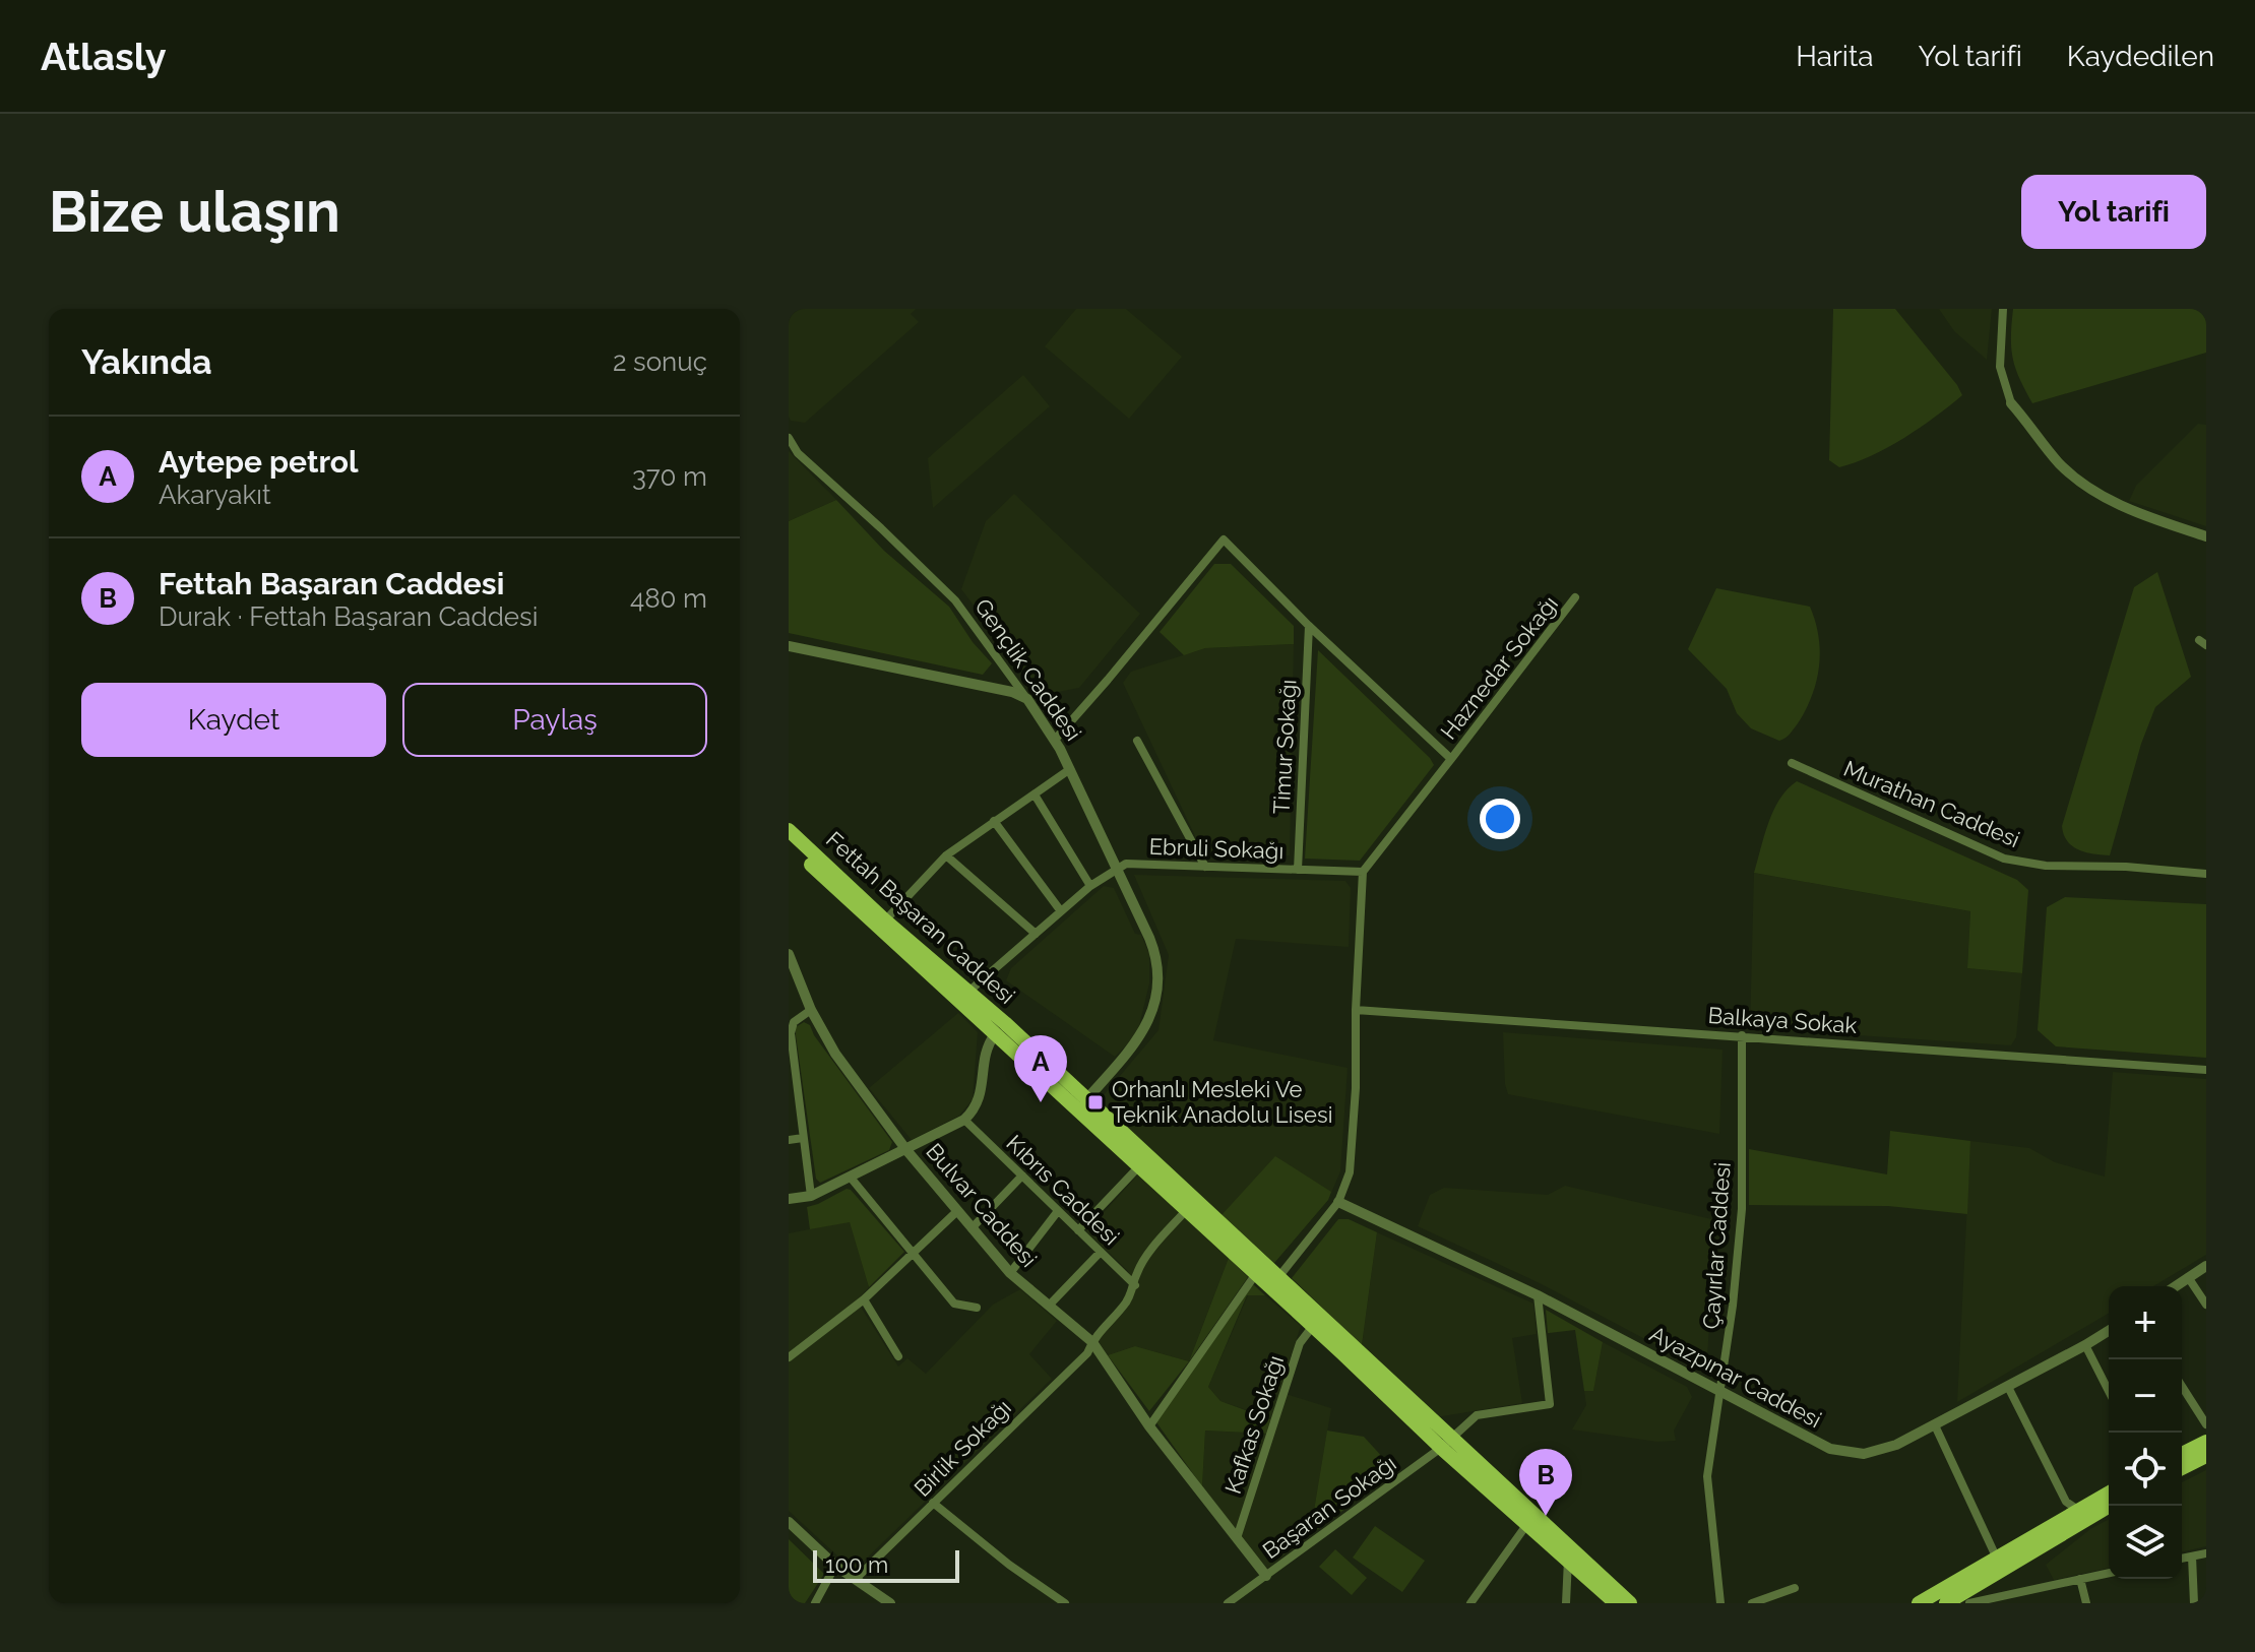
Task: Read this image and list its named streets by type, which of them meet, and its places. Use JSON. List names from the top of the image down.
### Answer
{
  "streets": {
    "main road": ["Fettah Başaran Caddesi"],
    "street": [
      "Haznedar Sokağı",
      "Gençlik Caddesi",
      "Timur Sokağı",
      "Murathan Caddesi",
      "Ebruli Sokağı",
      "Balkaya Sokak",
      "Kıbrıs Caddesi",
      "Bulvar Caddesi",
      "Çayırlar Caddesi",
      "Ayazpınar Caddesi",
      "Kafkas Sokağı",
      "Birlik Sokağı",
      "Başaran Sokağı"
    ]
  },
  "crossings": [
    ["Haznedar Sokağı", "Ebruli Sokağı"],
    ["Gençlik Caddesi", "Ebruli Sokağı"],
    ["Gençlik Caddesi", "Fettah Başaran Caddesi"],
    ["Timur Sokağı", "Ebruli Sokağı"],
    ["Ebruli Sokağı", "Fettah Başaran Caddesi"],
    ["Fettah Başaran Caddesi", "Kafkas Sokağı"],
    ["Fettah Başaran Caddesi", "Birlik Sokağı"],
    ["Fettah Başaran Caddesi", "Başaran Sokağı"],
    ["Balkaya Sokak", "Çayırlar Caddesi"],
    ["Kıbrıs Caddesi", "Birlik Sokağı"],
    ["Bulvar Caddesi", "Kafkas Sokağı"],
    ["Bulvar Caddesi", "Birlik Sokağı"],
    ["Bulvar Caddesi", "Başaran Sokağı"],
    ["Çayırlar Caddesi", "Ayazpınar Caddesi"],
    ["Ayazpınar Caddesi", "Başaran Sokağı"]
  ],
  "places": {
    "transit": ["Orhanlı Mesleki Ve Teknik Anadolu Lisesi"]
  },
  "scale_bar": "100 m",
  "page": {
    "header": "Atlasly",
    "nav": ["Harita", "Yol tarifi", "Kaydedilen"],
    "buttons": [
      "Yol tarifi",
      ["Kaydet", "Paylaş"]
    ],
    "title": "Bize ulaşın",
    "heading": ["Yakında", "2 sonuç"],
    "list": [
      {
        "mark": "A",
        "name": "Aytepe petrol",
        "note": "Akaryakıt",
        "value": "370 m"
      },
      {
        "mark": "B",
        "name": "Fettah Başaran Caddesi",
        "note": "Durak · Fettah Başaran Caddesi",
        "value": "480 m"
      }
    ],
    "pins": ["A", "B"],
    "map_buttons": ["+", "−"],
    "scale": "100 m"
  }
}
